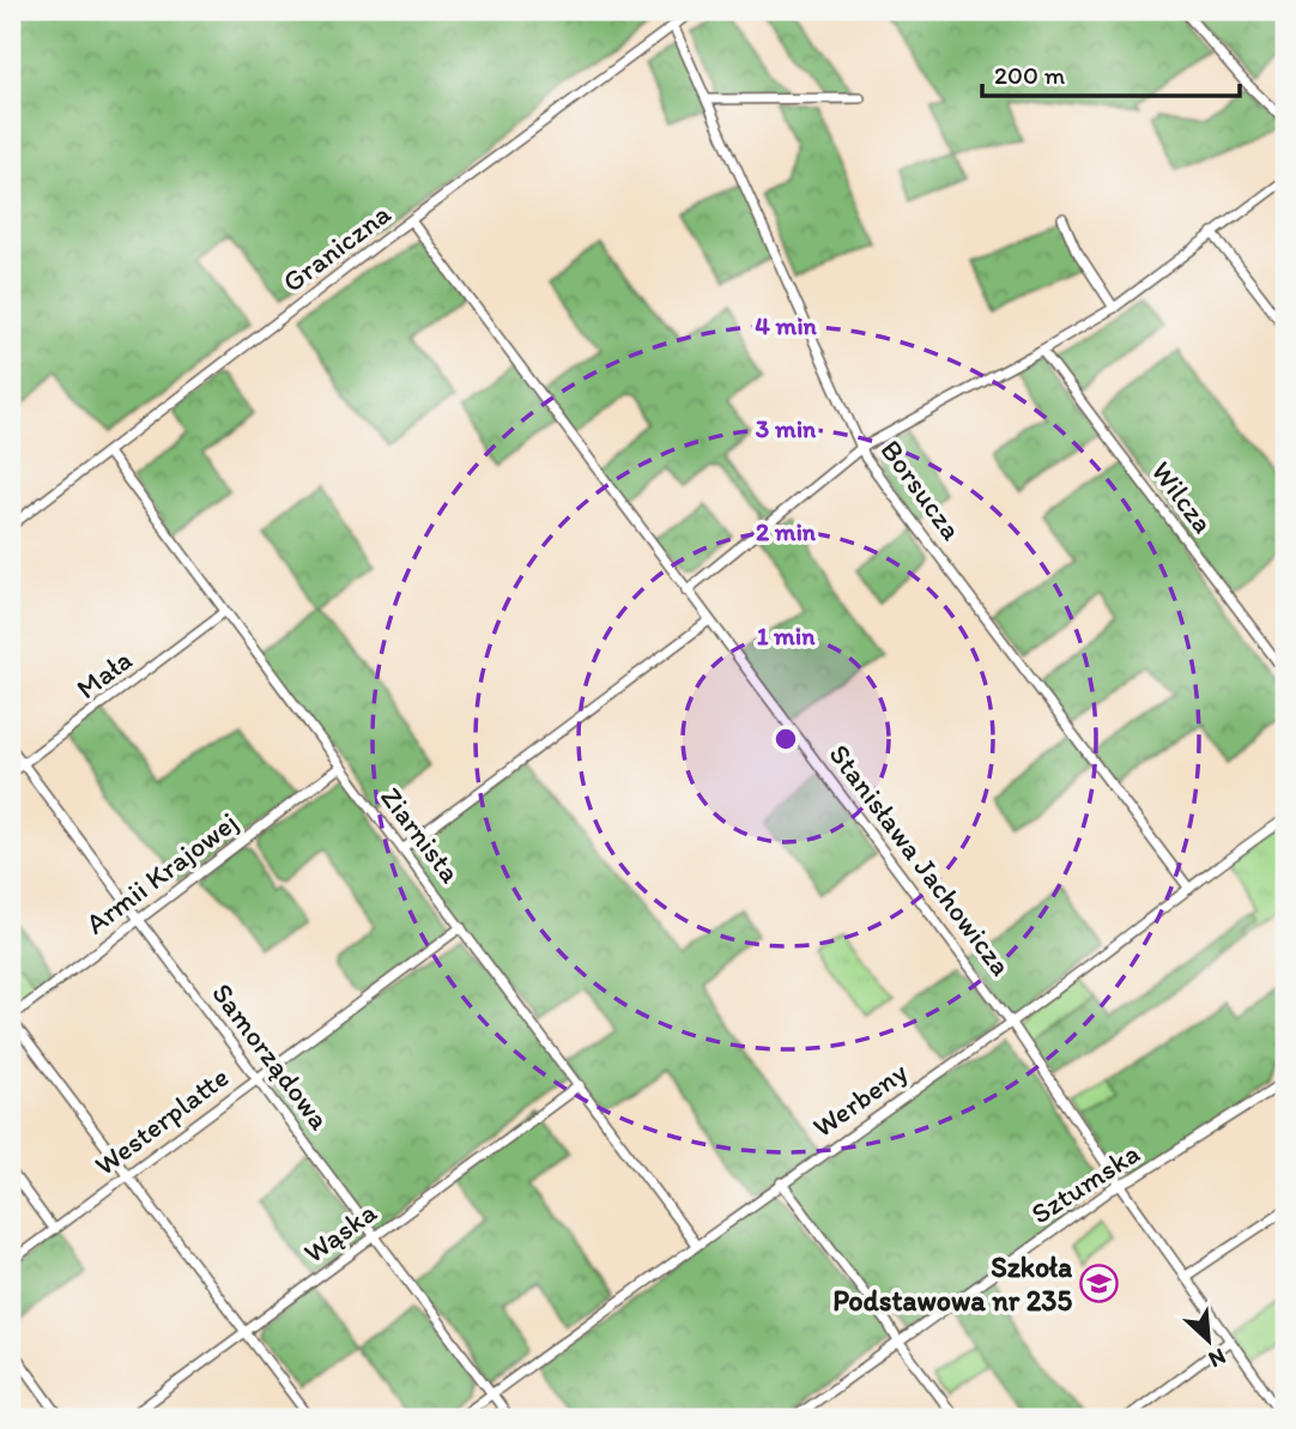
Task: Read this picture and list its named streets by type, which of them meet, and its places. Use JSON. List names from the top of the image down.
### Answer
{
  "streets": {
    "street": [
      "Graniczna",
      "Borsucza",
      "Wilcza",
      "Mała",
      "Ziarnista",
      "Stanisława Jachowicza",
      "Armii Krajowej",
      "Samorządowa",
      "Werbeny",
      "Westerplatte",
      "Sztumska",
      "Wąska"
    ]
  },
  "crossings": [
    ["Graniczna", "Borsucza"],
    ["Graniczna", "Ziarnista"],
    ["Graniczna", "Stanisława Jachowicza"],
    ["Borsucza", "Werbeny"],
    ["Mała", "Ziarnista"],
    ["Mała", "Samorządowa"],
    ["Ziarnista", "Armii Krajowej"],
    ["Ziarnista", "Werbeny"],
    ["Ziarnista", "Westerplatte"],
    ["Ziarnista", "Wąska"],
    ["Stanisława Jachowicza", "Werbeny"],
    ["Stanisława Jachowicza", "Sztumska"],
    ["Armii Krajowej", "Samorządowa"],
    ["Samorządowa", "Werbeny"],
    ["Samorządowa", "Westerplatte"],
    ["Samorządowa", "Wąska"]
  ],
  "places": {
    "school or university": ["Szkoła Podstawowa nr 235"]
  },
  "scale_bar": "200 m",
  "north": "bottom right",
  "rings": [
    "4 min",
    "3 min",
    "2 min",
    "1 min"
  ]
}
